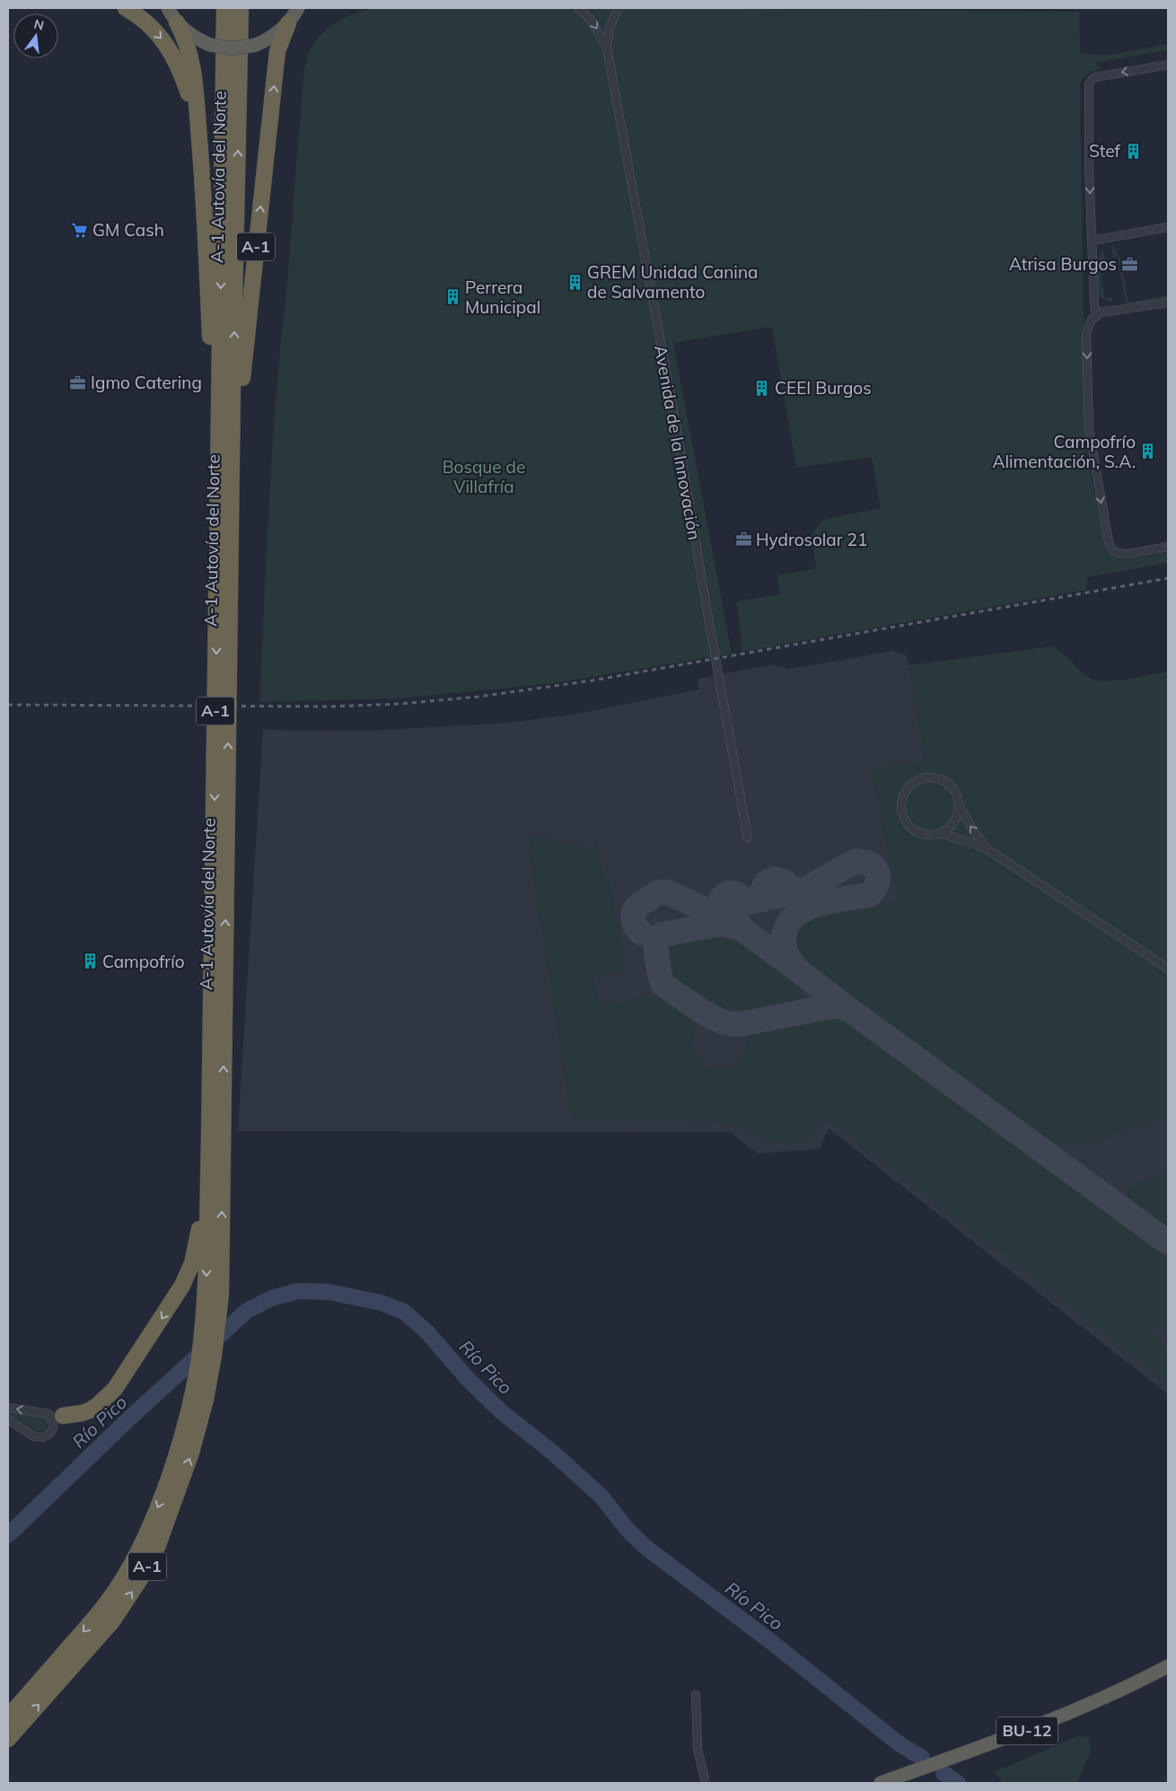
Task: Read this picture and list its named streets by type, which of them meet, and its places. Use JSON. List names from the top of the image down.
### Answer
{
  "streets": {
    "highway": ["A-1 Autovía del Norte", "A-1", "BU-12"],
    "street": ["Avenida de la Innovación"]
  },
  "crossings": [
    ["A-1 Autovía del Norte", "A-1"]
  ],
  "water": ["Río Pico"],
  "parks": ["Bosque de Villafría"],
  "places": {
    "building": [
      "Stef",
      "GREM Unidad Canina de Salvamento",
      "Perrera Municipal",
      "CEEI Burgos",
      "Campofrío Alimentación, S.A.",
      "Campofrío"
    ],
    "supermarket": ["GM Cash"],
    "office": ["Atrisa Burgos", "Igmo Catering", "Hydrosolar 21"]
  },
  "north": "top"
}
